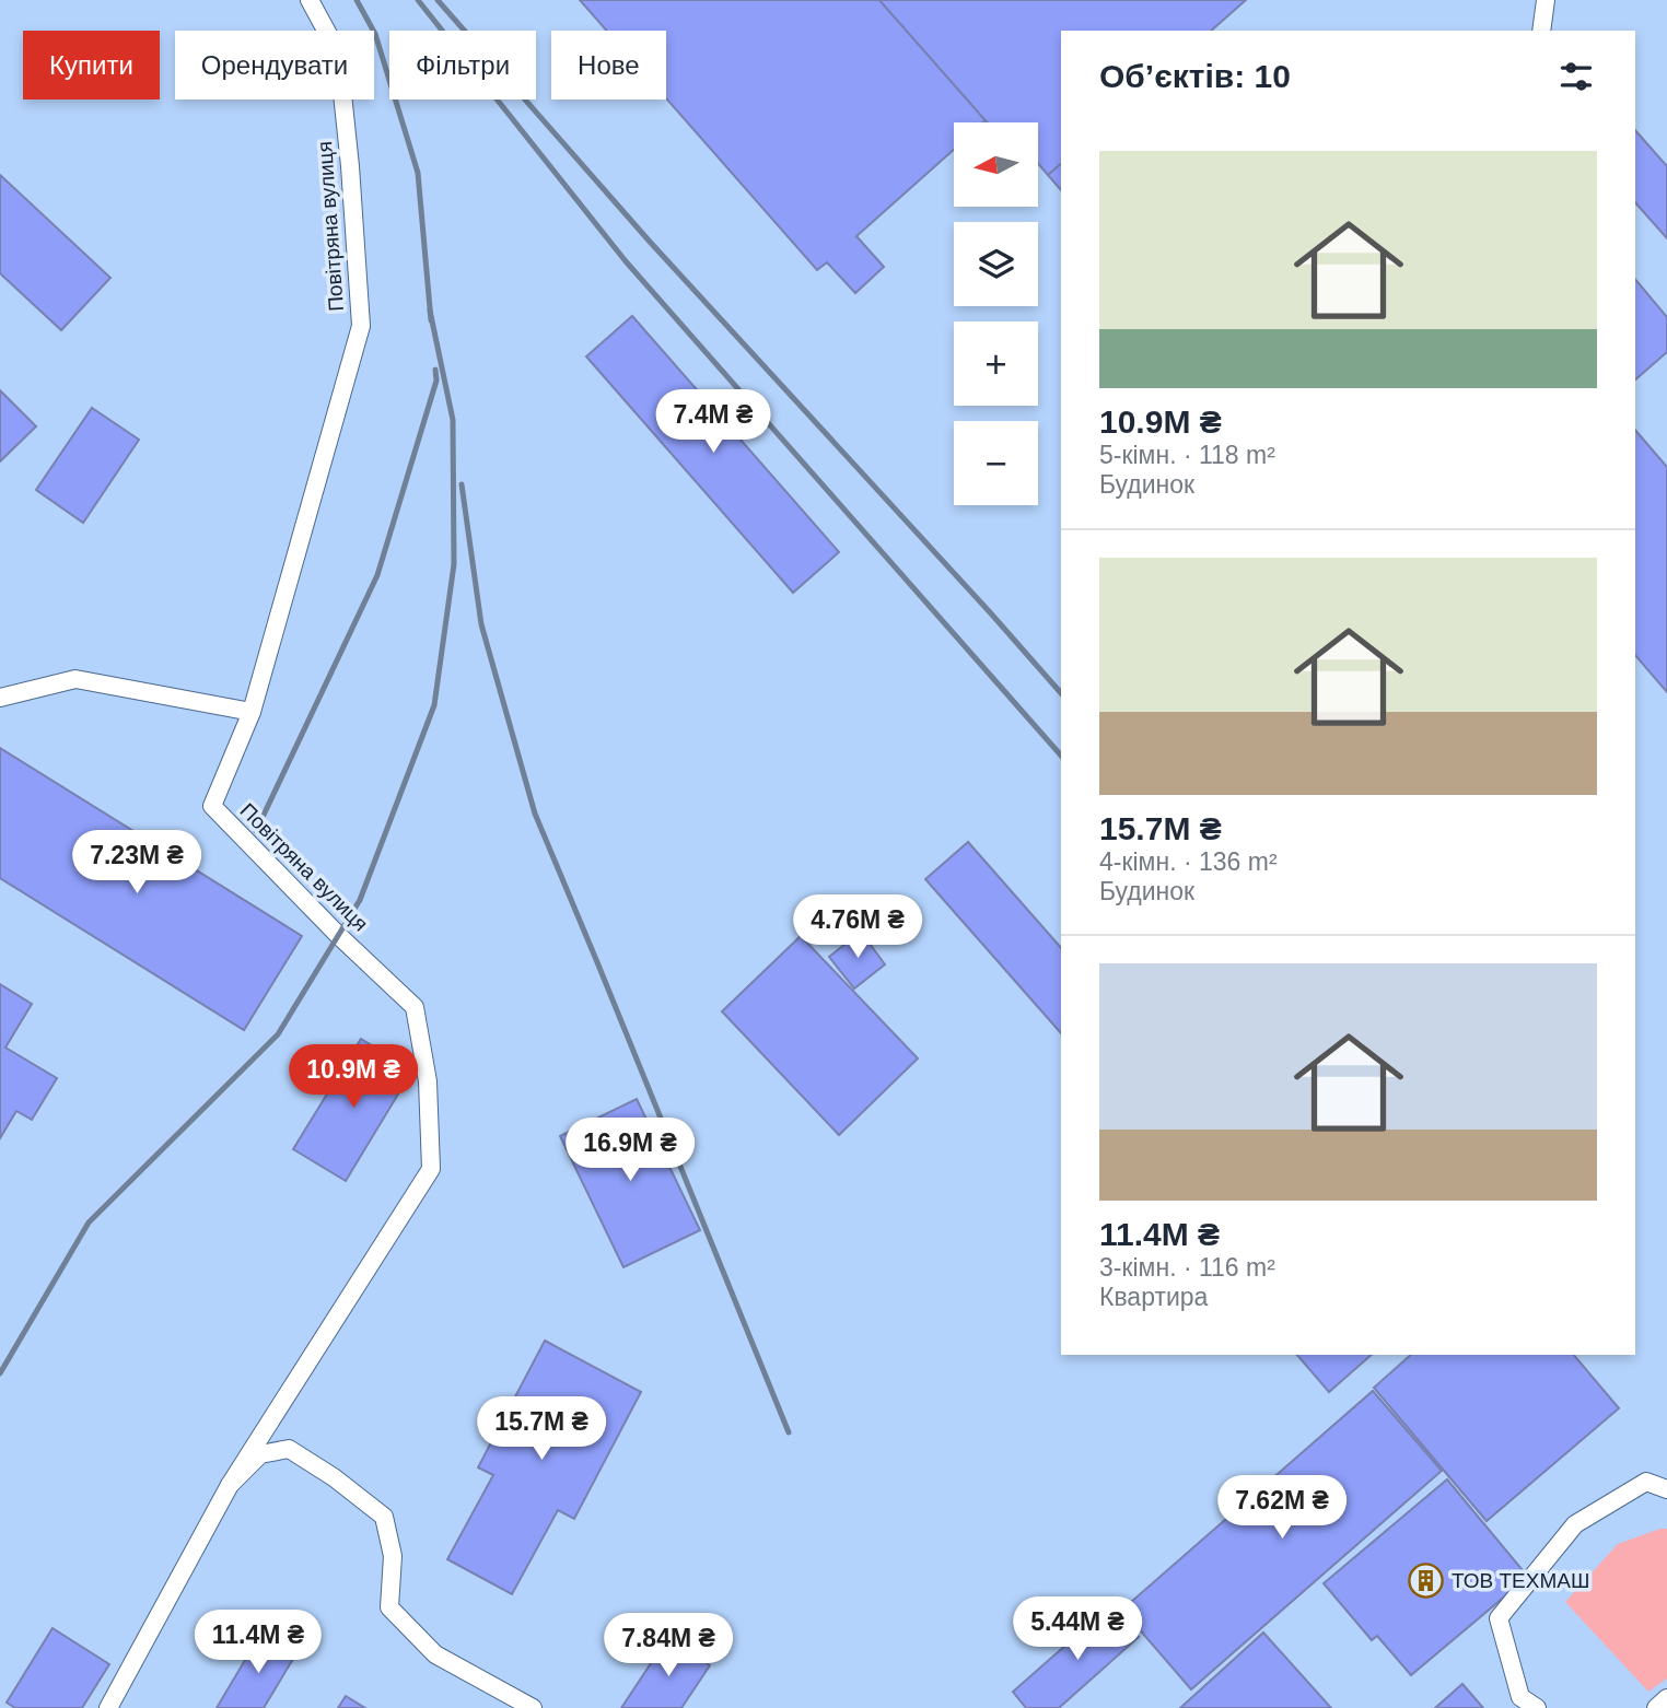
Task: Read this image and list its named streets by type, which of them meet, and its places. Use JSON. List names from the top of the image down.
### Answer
{
  "streets": {
    "lane": ["Повітряна вулиця"]
  },
  "places": {
    "building": ["ТОВ ТЕХМАШ"]
  },
  "north": "left",
  "page": {
    "chip": [
      "Купити",
      "Орендувати",
      "Фільтри",
      "Нове"
    ],
    "heading": "Об’єктів: 10",
    "map_buttons": ["+", "−"],
    "list": [
      {
        "name": "10.9M ₴",
        "note": "5-кімн. · 118 m² · Будинок"
      },
      {
        "name": "15.7M ₴",
        "note": "4-кімн. · 136 m² · Будинок"
      },
      {
        "name": "11.4M ₴",
        "note": "3-кімн. · 116 m² · Квартира"
      }
    ],
    "price": [
      "7.4M ₴",
      "7.23M ₴",
      "4.76M ₴",
      "10.9M ₴",
      "16.9M ₴",
      "15.7M ₴",
      "7.62M ₴",
      "5.44M ₴",
      "11.4M ₴",
      "7.84M ₴"
    ]
  }
}
